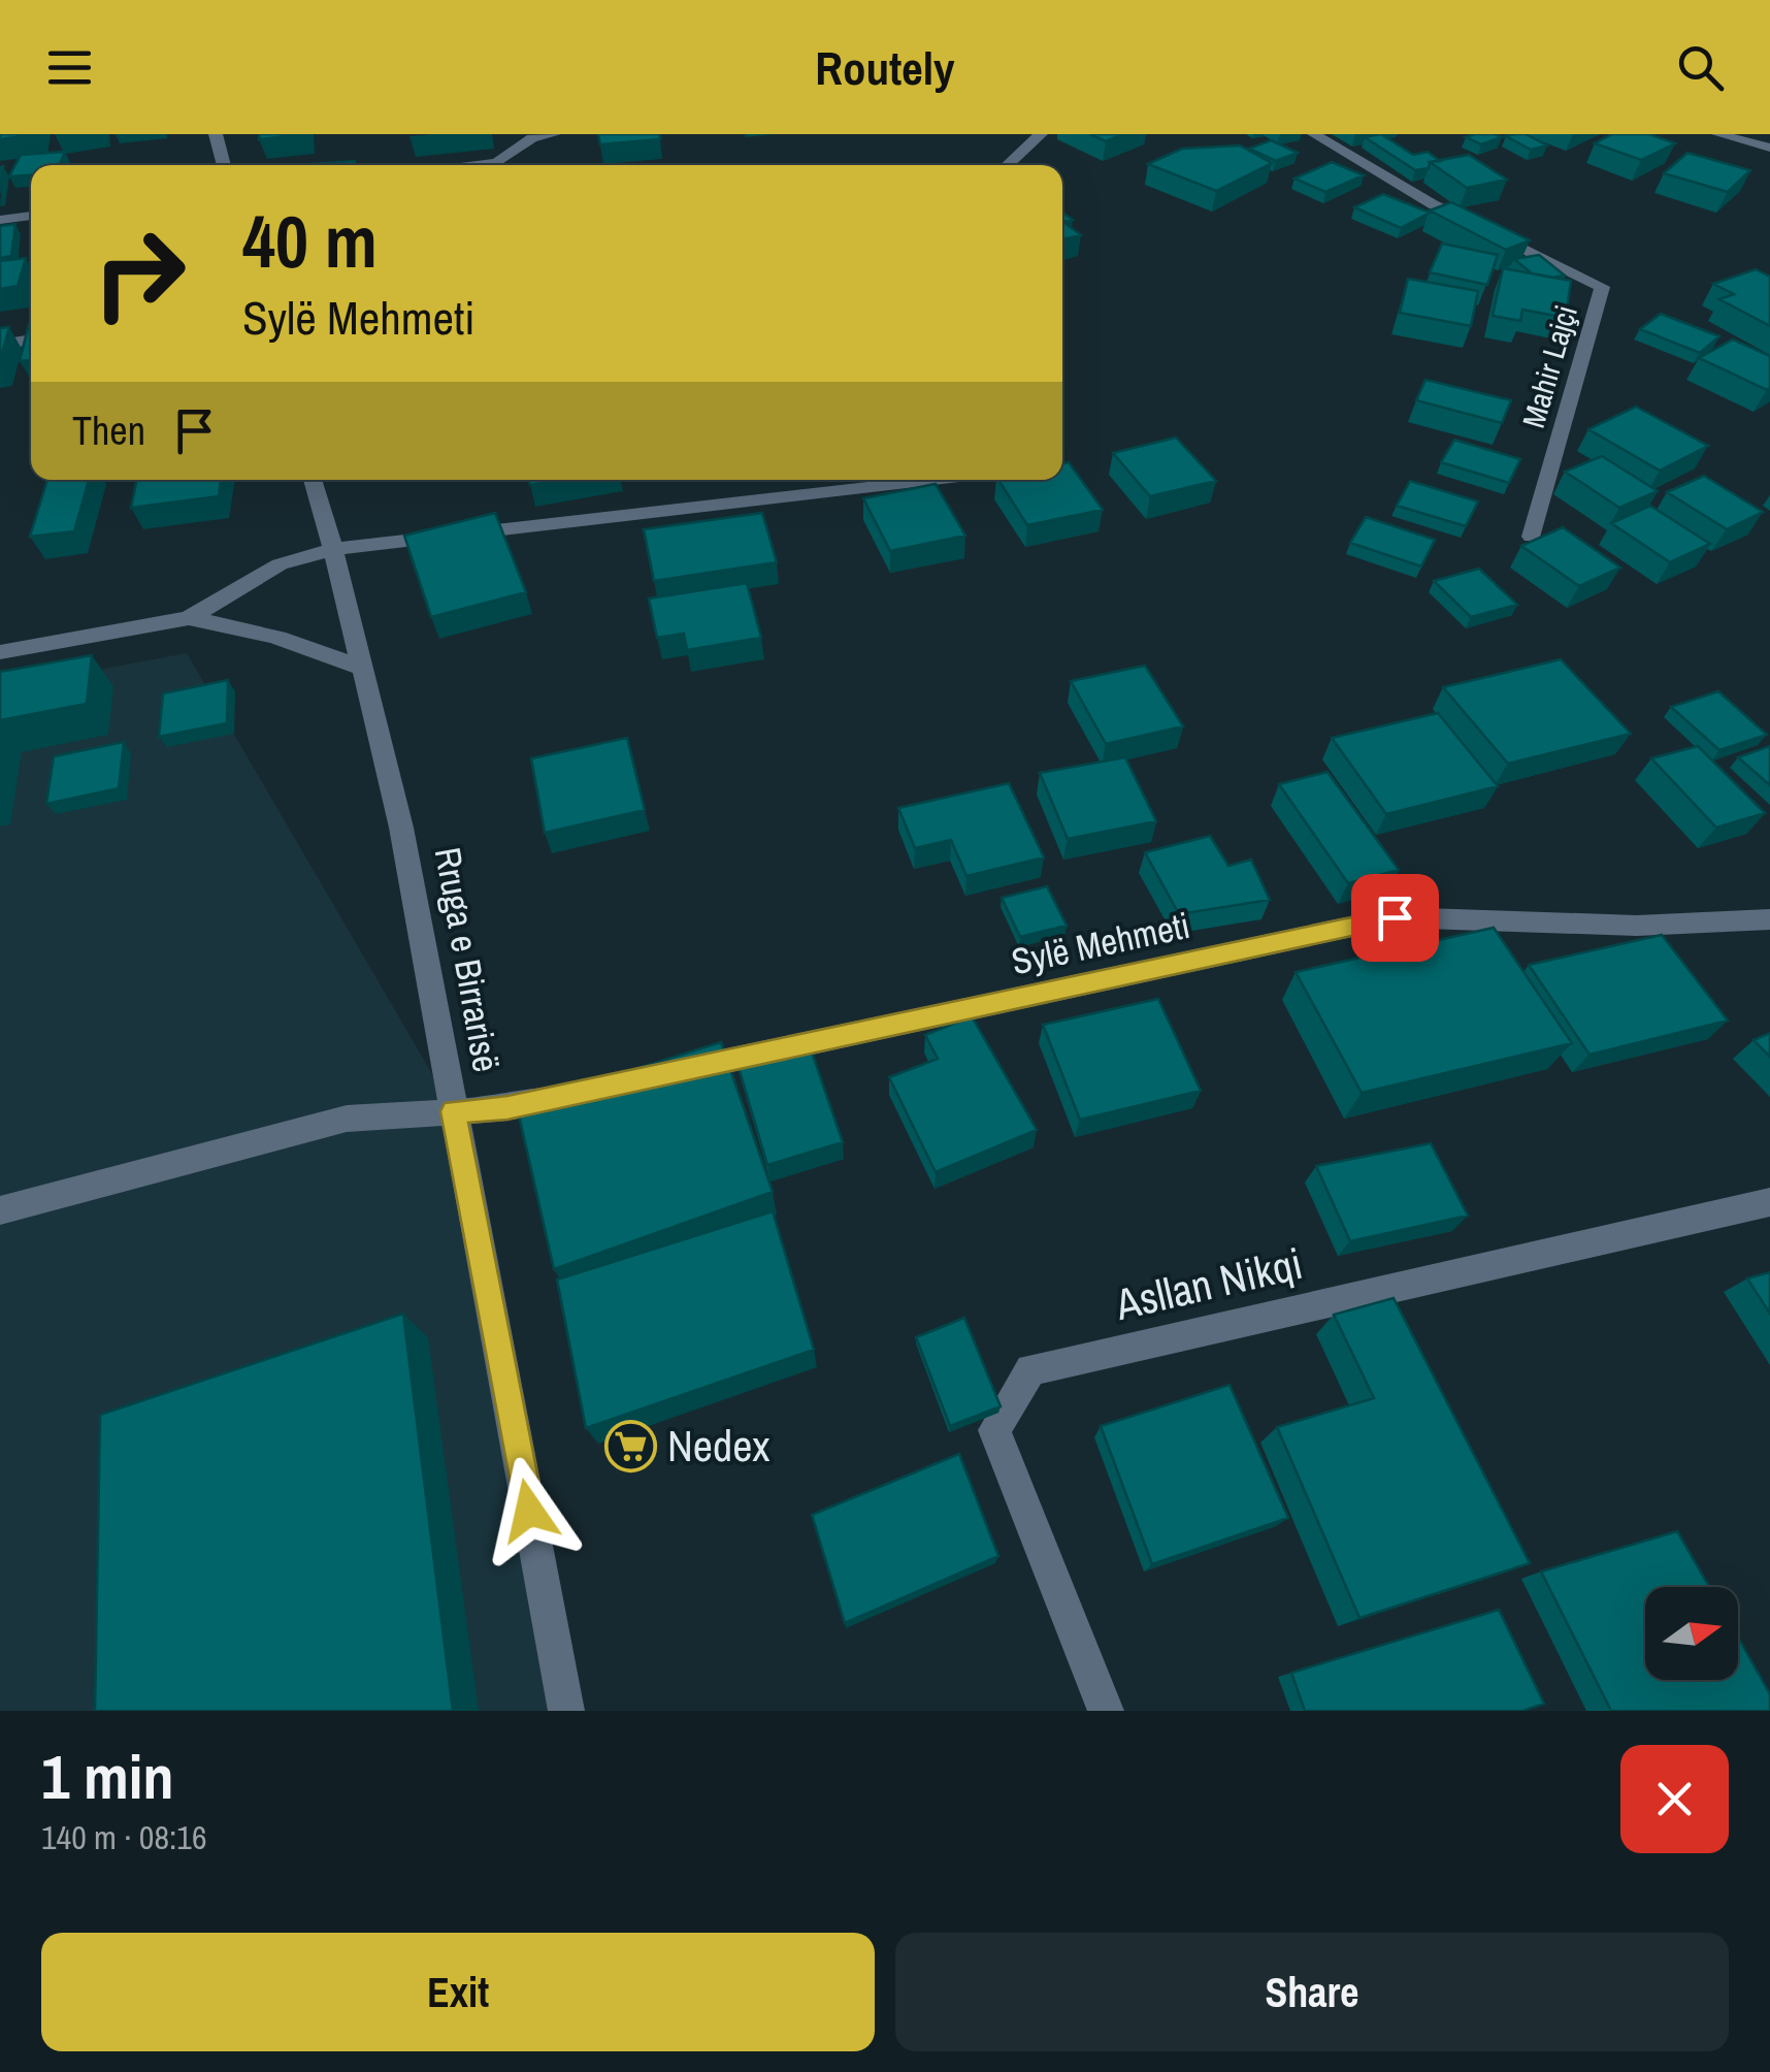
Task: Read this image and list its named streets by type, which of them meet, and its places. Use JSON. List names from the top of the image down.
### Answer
{
  "streets": {
    "street": [
      "Mahir Lajçi",
      "Sylë Mehmeti",
      "Rruga e Birrarisë",
      "Asllan Nikqi"
    ]
  },
  "places": {
    "supermarket": ["Nedex"]
  },
  "north": "right",
  "page": {
    "header": "Routely",
    "turn": ["40 m", "Sylë Mehmeti"],
    "then": "Then",
    "heading": ["1 min", "140 m · 08:16"],
    "buttons": ["Exit", "Share"]
  }
}
